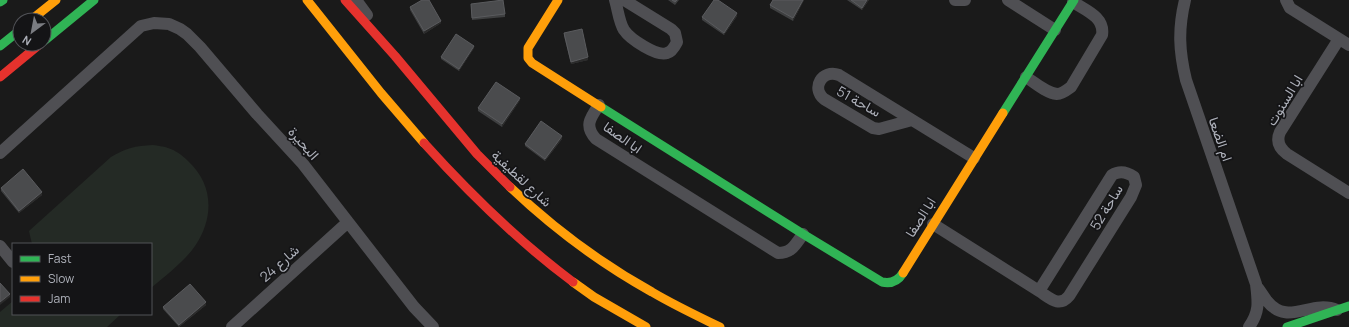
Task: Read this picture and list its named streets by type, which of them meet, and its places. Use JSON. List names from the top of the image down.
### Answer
{
  "streets": {
    "main road": ["ابا الصفا", "شارع لقطيفية"],
    "street": [
      "ابا السنوت",
      "ساحة 51",
      "ام الضعا",
      "البحيرة",
      "ساحة 52",
      "شارع 24"
    ]
  },
  "crossings": [
    ["ساحة 51", "ابا الصفا"],
    ["ابا الصفا", "ساحة 52"],
    ["البحيرة", "شارع 24"]
  ],
  "legend": ["Fast", "Slow", "Jam"],
  "north": "bottom left"
}
